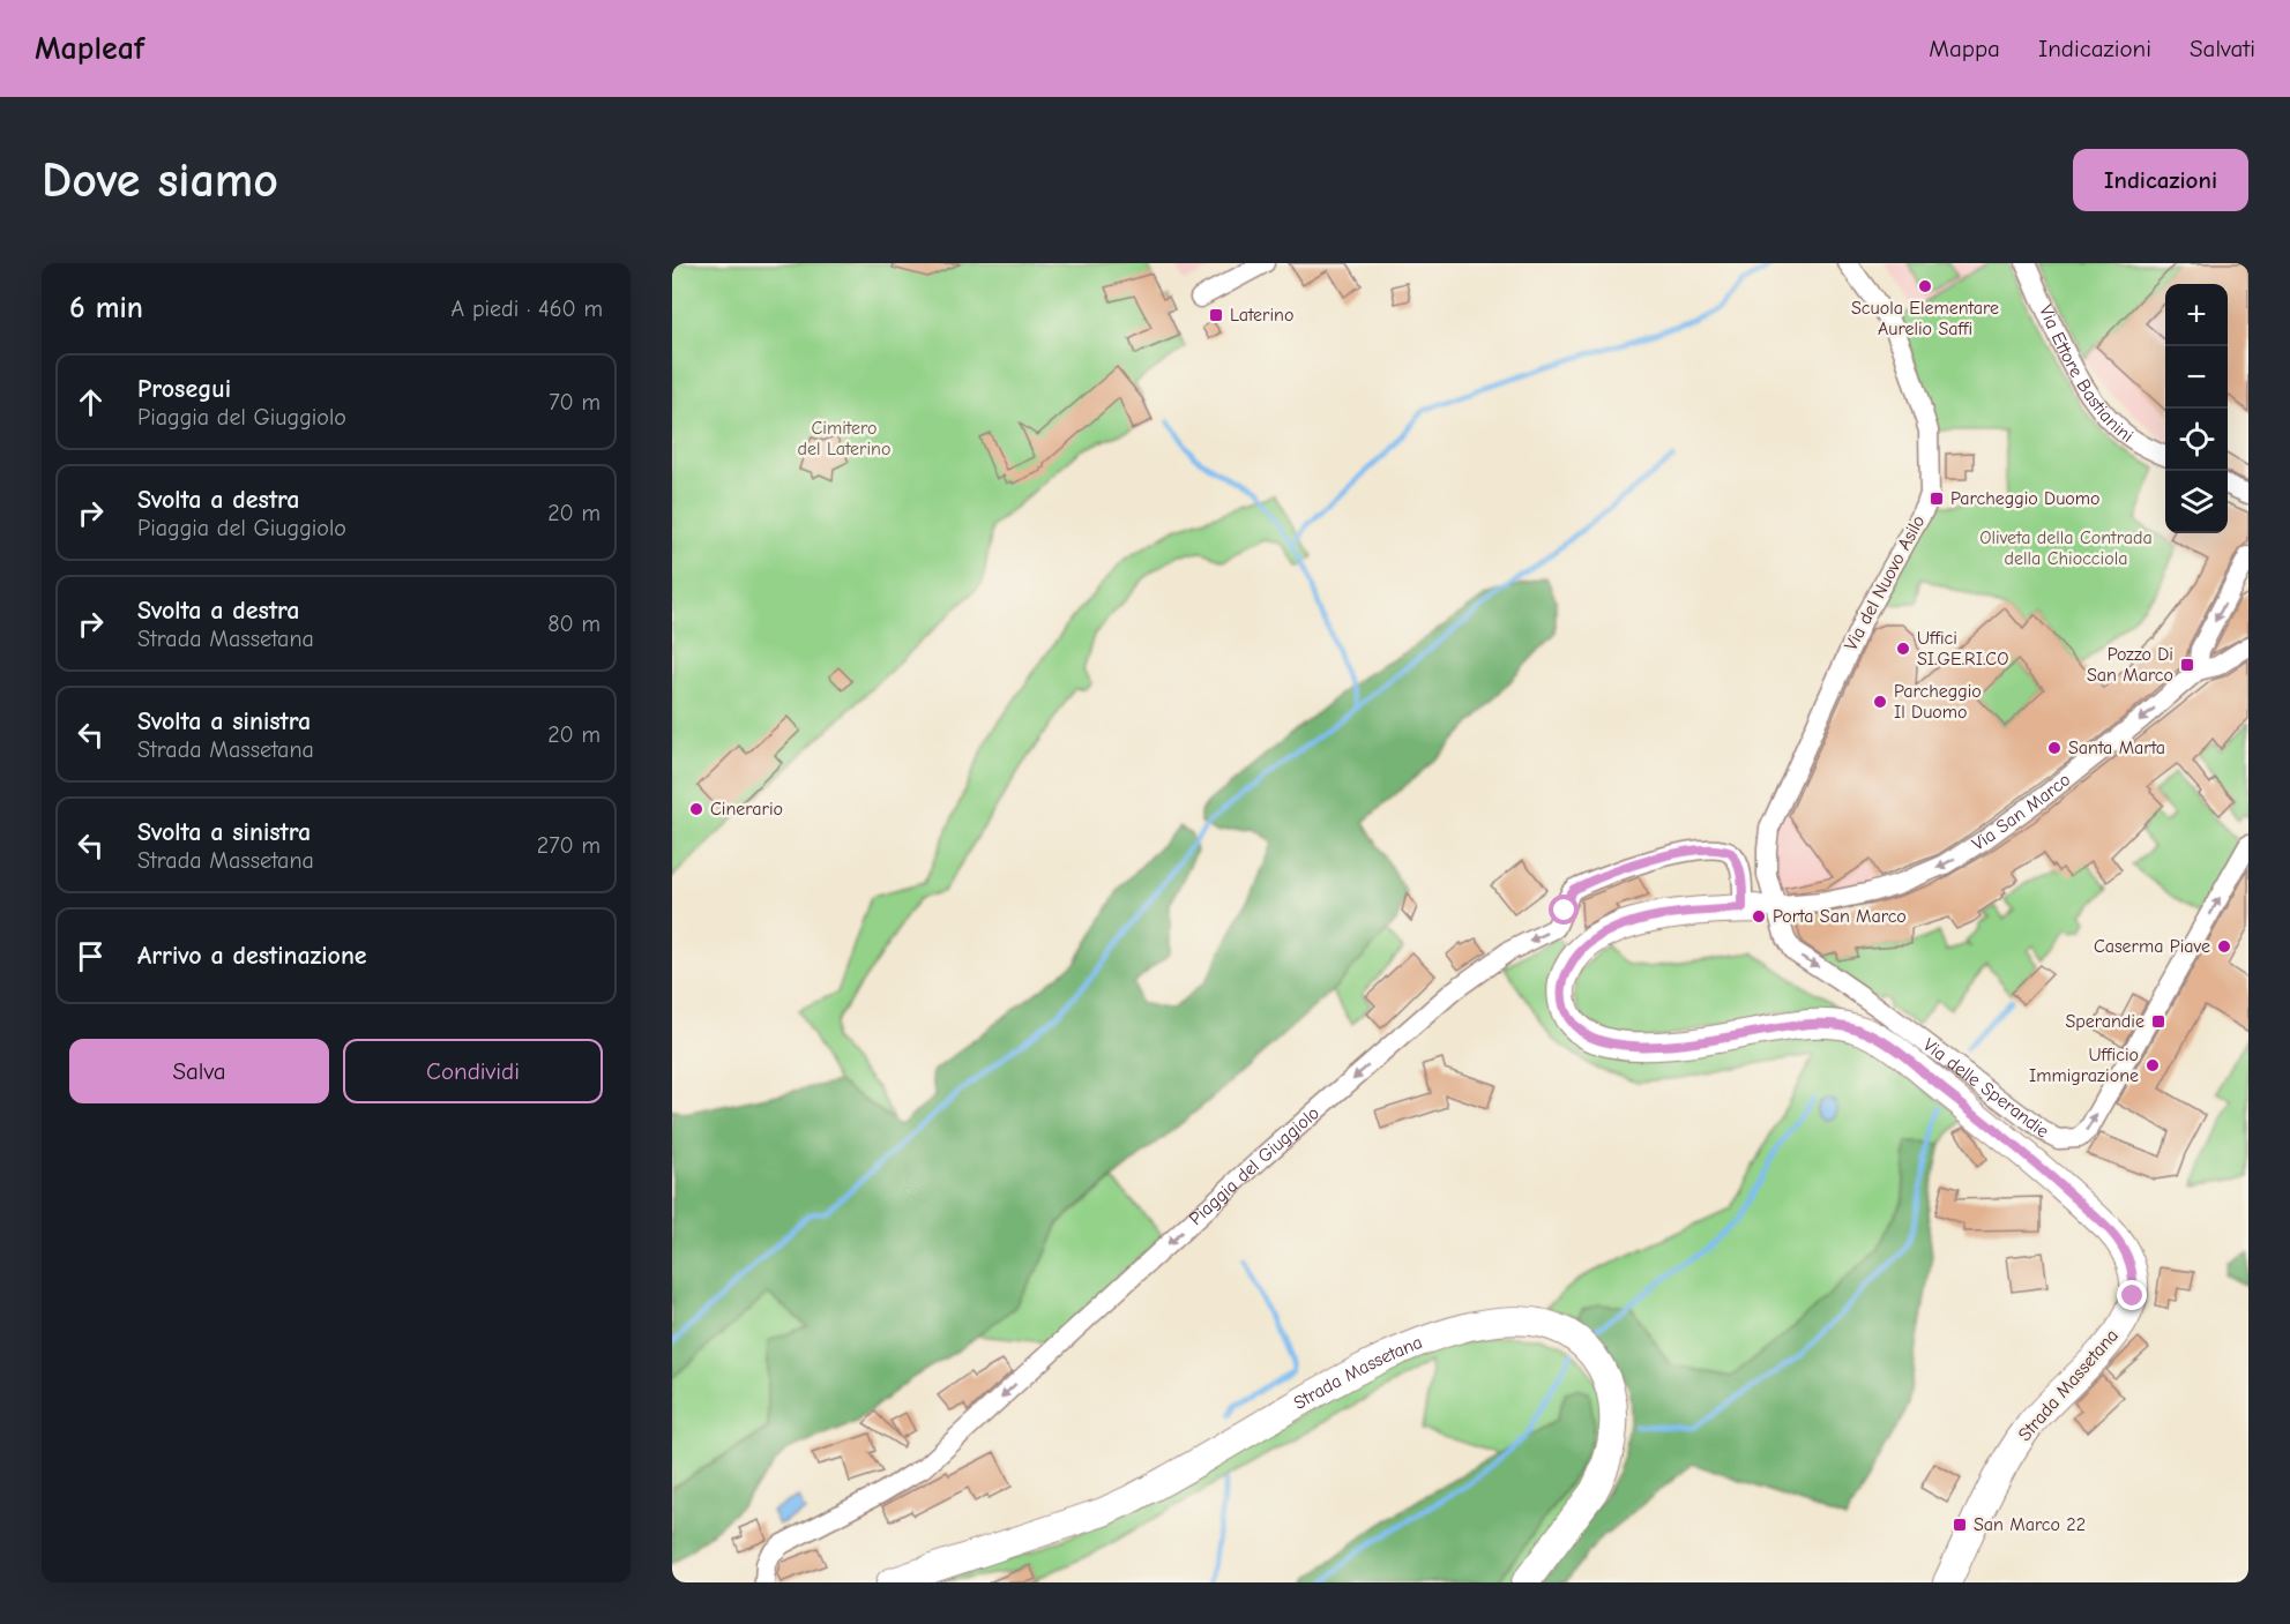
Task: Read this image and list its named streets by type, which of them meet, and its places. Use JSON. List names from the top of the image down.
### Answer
{
  "streets": {
    "street": [
      "Via Ettore Bastianini",
      "Via del Nuovo Asilo",
      "Via San Marco",
      "Via delle Sperandie",
      "Piaggia del Giuggiolo",
      "Strada Massetana"
    ]
  },
  "crossings": [
    ["Via del Nuovo Asilo", "Via San Marco"],
    ["Via del Nuovo Asilo", "Via delle Sperandie"],
    ["Via del Nuovo Asilo", "Piaggia del Giuggiolo"],
    ["Via del Nuovo Asilo", "Strada Massetana"],
    ["Via San Marco", "Via delle Sperandie"],
    ["Via San Marco", "Piaggia del Giuggiolo"],
    ["Via San Marco", "Strada Massetana"],
    ["Via delle Sperandie", "Piaggia del Giuggiolo"],
    ["Via delle Sperandie", "Strada Massetana"],
    ["Piaggia del Giuggiolo", "Strada Massetana"]
  ],
  "one_way": ["Via San Marco", "Piaggia del Giuggiolo"],
  "parks": ["Cimitero del Laterino", "Oliveta della Contrada della Chiocciola"],
  "places": {
    "other": [
      "Scuola Elementare Aurelio Saffi",
      "Uffici SI.GE.RI.CO",
      "Parcheggio Il Duomo",
      "Santa Marta",
      "Cinerario",
      "Porta San Marco",
      "Caserma Piave",
      "Ufficio Immigrazione"
    ],
    "transit": [
      "Laterino",
      "Parcheggio Duomo",
      "Pozzo Di San Marco",
      "Sperandie",
      "San Marco 22"
    ]
  },
  "page": {
    "header": "Mapleaf",
    "nav": ["Mappa", "Indicazioni", "Salvati"],
    "buttons": [
      "Indicazioni",
      ["Salva", "Condividi"]
    ],
    "title": "Dove siamo",
    "heading": ["6 min", "A piedi · 460 m"],
    "map_buttons": ["+", "−"],
    "list": [
      ["Prosegui", "Piaggia del Giuggiolo", "70 m"],
      ["Svolta a destra", "Piaggia del Giuggiolo", "20 m"],
      ["Svolta a destra", "Strada Massetana", "80 m"],
      ["Svolta a sinistra", "Strada Massetana", "20 m"],
      ["Svolta a sinistra", "Strada Massetana", "270 m"],
      "Arrivo a destinazione"
    ]
  }
}
